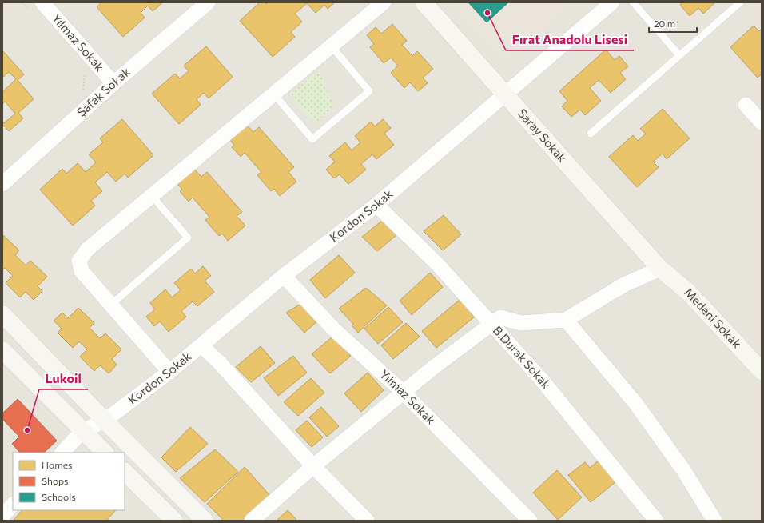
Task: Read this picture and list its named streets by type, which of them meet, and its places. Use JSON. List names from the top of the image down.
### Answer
{
  "streets": {
    "main road": ["Saray Sokak", "Medeni Sokak"],
    "street": [
      "Yılmaz Sokak",
      "Şafak Sokak",
      "Kordon Sokak",
      "B.Durak Sokak"
    ]
  },
  "crossings": [
    ["Yılmaz Sokak", "Şafak Sokak"],
    ["Yılmaz Sokak", "Kordon Sokak"],
    ["Saray Sokak", "Kordon Sokak"],
    ["Saray Sokak", "Medeni Sokak"],
    ["Kordon Sokak", "B.Durak Sokak"]
  ],
  "places": ["Fırat Anadolu Lisesi", "Lukoil"],
  "legend": ["Homes", "Shops", "Schools"],
  "scale_bar": "20 m"
}
